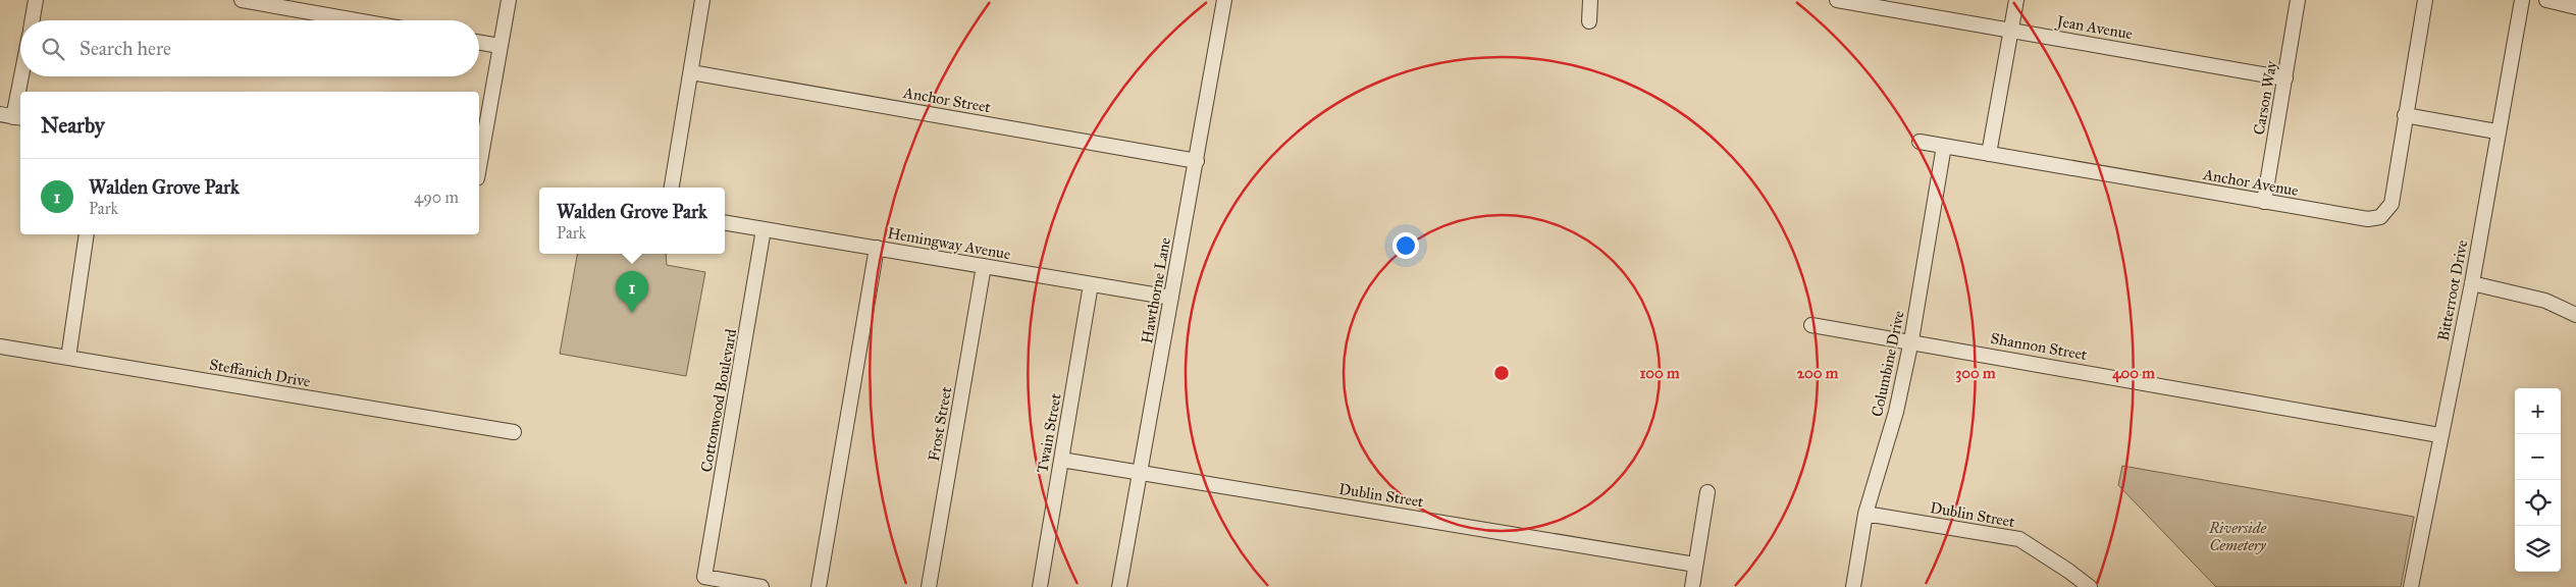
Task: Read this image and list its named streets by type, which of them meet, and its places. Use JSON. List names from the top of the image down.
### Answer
{
  "streets": {
    "street": [
      "Jean Avenue",
      "Carson Way",
      "Anchor Street",
      "Anchor Avenue",
      "Hemingway Avenue",
      "Hawthorne Lane",
      "Bitterroot Drive",
      "Shannon Street",
      "Columbine Drive",
      "Steffanich Drive",
      "Cottonwood Boulevard",
      "Frost Street",
      "Twain Street",
      "Dublin Street"
    ]
  },
  "crossings": [
    ["Jean Avenue", "Carson Way"],
    ["Carson Way", "Anchor Avenue"],
    ["Anchor Street", "Hawthorne Lane"],
    ["Anchor Avenue", "Columbine Drive"],
    ["Hemingway Avenue", "Hawthorne Lane"],
    ["Hemingway Avenue", "Cottonwood Boulevard"],
    ["Hemingway Avenue", "Frost Street"],
    ["Hemingway Avenue", "Twain Street"],
    ["Hawthorne Lane", "Dublin Street"],
    ["Bitterroot Drive", "Shannon Street"],
    ["Shannon Street", "Columbine Drive"],
    ["Columbine Drive", "Dublin Street"],
    ["Twain Street", "Dublin Street"]
  ],
  "parks": ["Riverside Cemetery"],
  "page": {
    "search": "Search here",
    "heading": "Nearby",
    "list": [
      {
        "mark": "1",
        "name": "Walden Grove Park",
        "note": "Park",
        "value": "490 m"
      }
    ],
    "popup": ["Walden Grove Park", "Park"],
    "pins": "1",
    "map_buttons": ["+", "−"]
  },
  "rings": [
    "100 m",
    "200 m",
    "300 m",
    "400 m"
  ]
}
